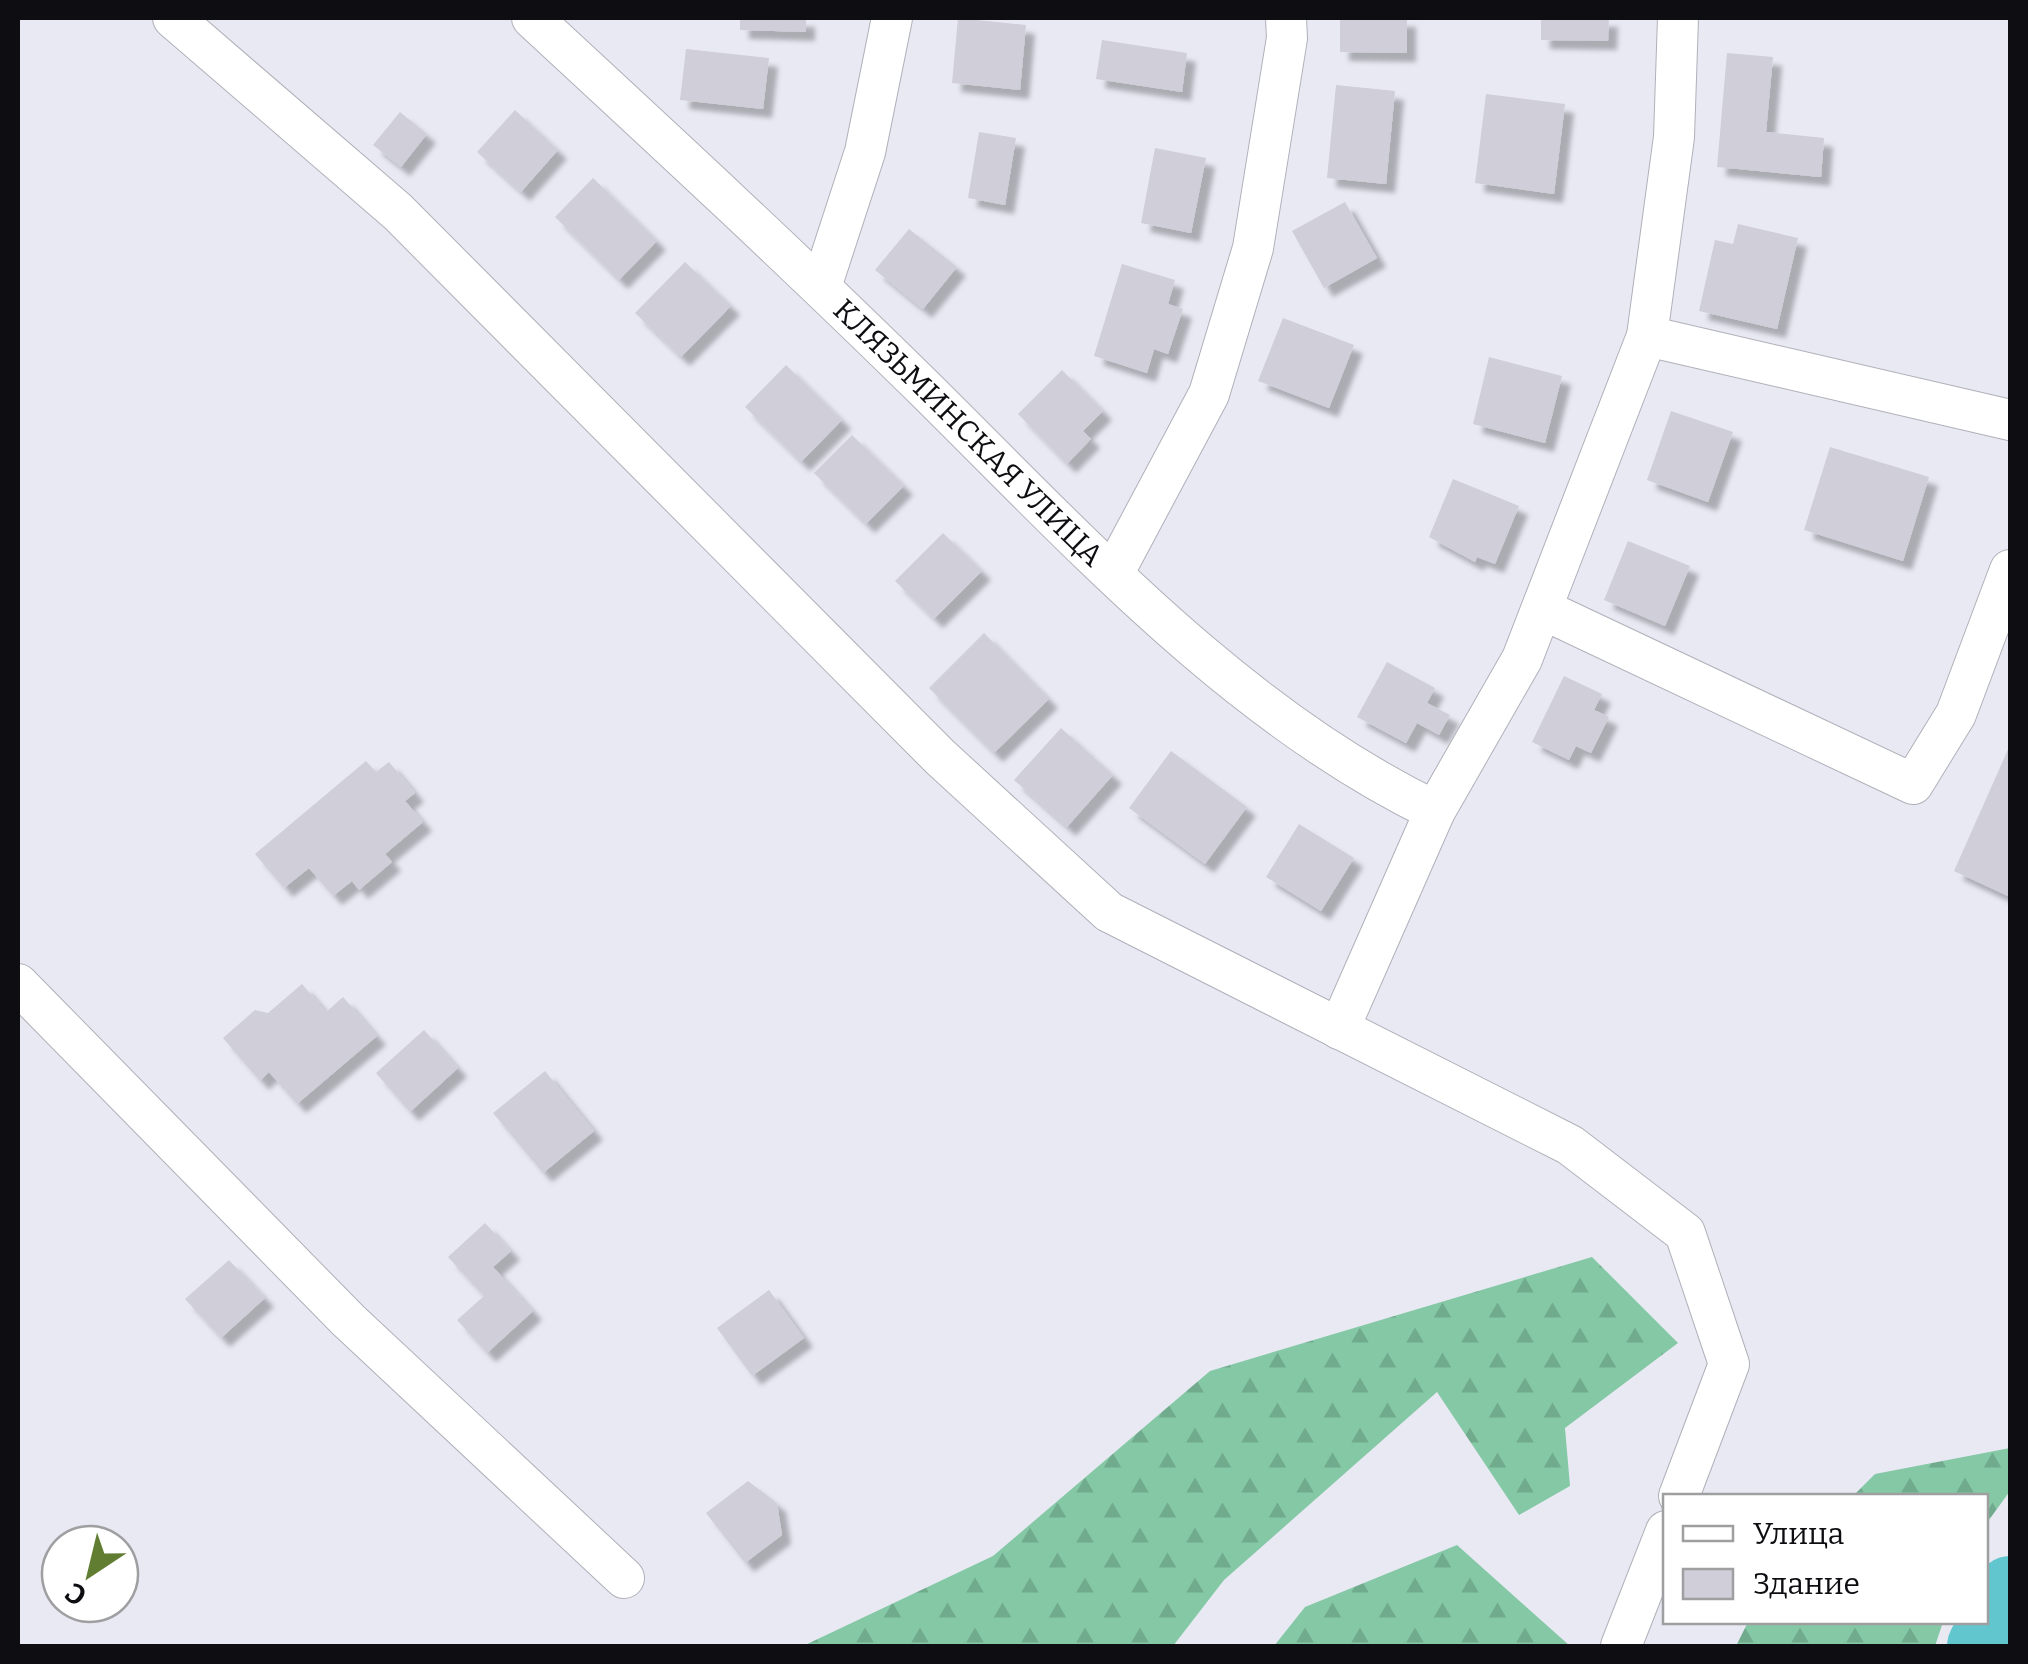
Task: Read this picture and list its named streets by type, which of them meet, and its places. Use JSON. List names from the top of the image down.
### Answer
{
  "streets": {
    "street": ["КЛЯЗЬМИНСКАЯ УЛИЦА"]
  },
  "legend": ["Улица", "Здание"],
  "north": "bottom left"
}
